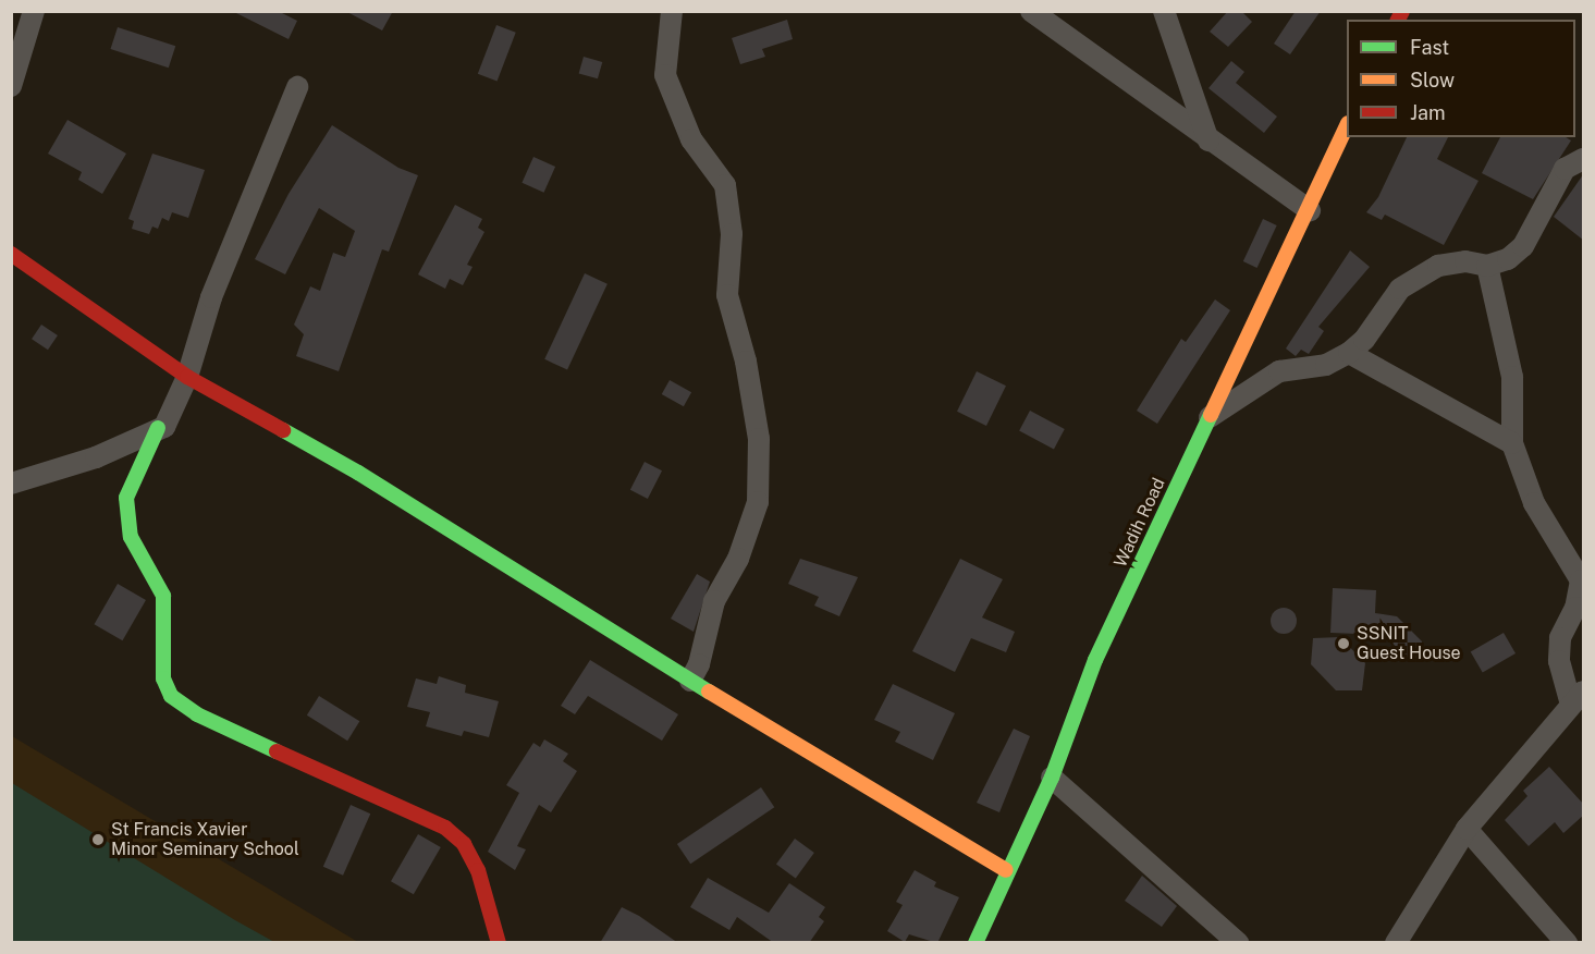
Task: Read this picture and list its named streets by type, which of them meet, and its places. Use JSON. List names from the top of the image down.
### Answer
{
  "streets": {
    "street": ["Wadih Road"]
  },
  "places": ["SSNIT Guest House", "St Francis Xavier Minor Seminary School"],
  "legend": ["Fast", "Slow", "Jam"]
}
